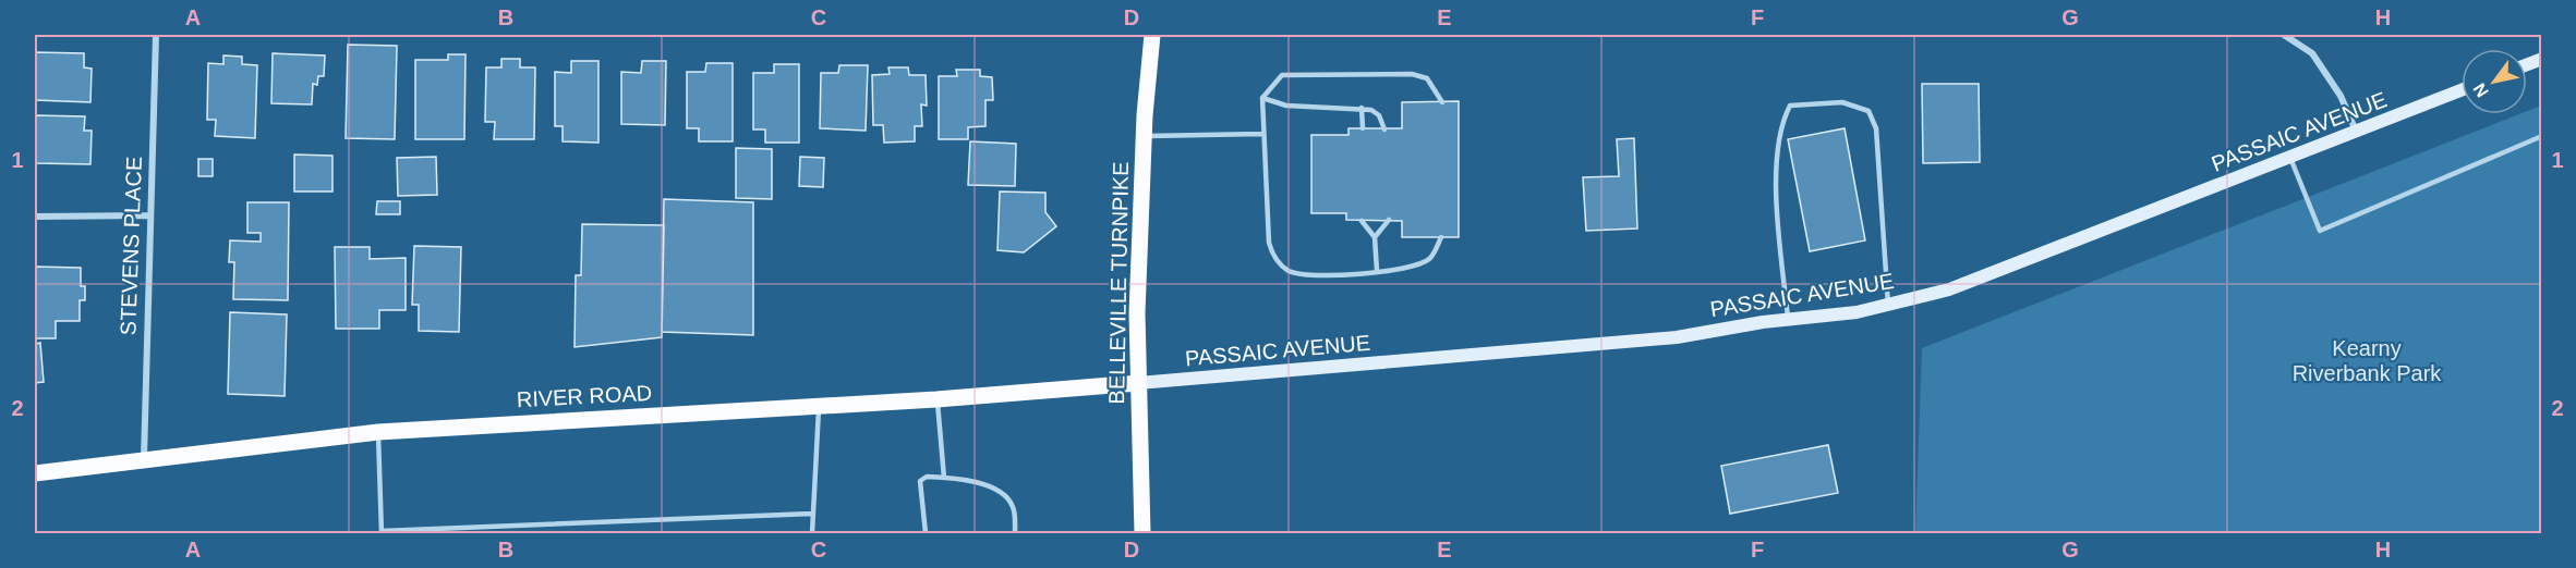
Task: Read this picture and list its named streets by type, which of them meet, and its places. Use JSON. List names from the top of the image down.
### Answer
{
  "streets": {
    "main road": ["PASSAIC AVENUE", "BELLEVILLE TURNPIKE", "RIVER ROAD"],
    "street": ["STEVENS PLACE"]
  },
  "crossings": [
    ["PASSAIC AVENUE", "BELLEVILLE TURNPIKE"],
    ["PASSAIC AVENUE", "RIVER ROAD"],
    ["STEVENS PLACE", "RIVER ROAD"],
    ["BELLEVILLE TURNPIKE", "RIVER ROAD"]
  ],
  "parks": ["Kearny Riverbank Park"],
  "north": "bottom left",
  "grid": {
    "columns": [
      "A",
      "B",
      "C",
      "D",
      "E",
      "F",
      "G",
      "H"
    ],
    "rows": ["1", "2"]
  }
}
